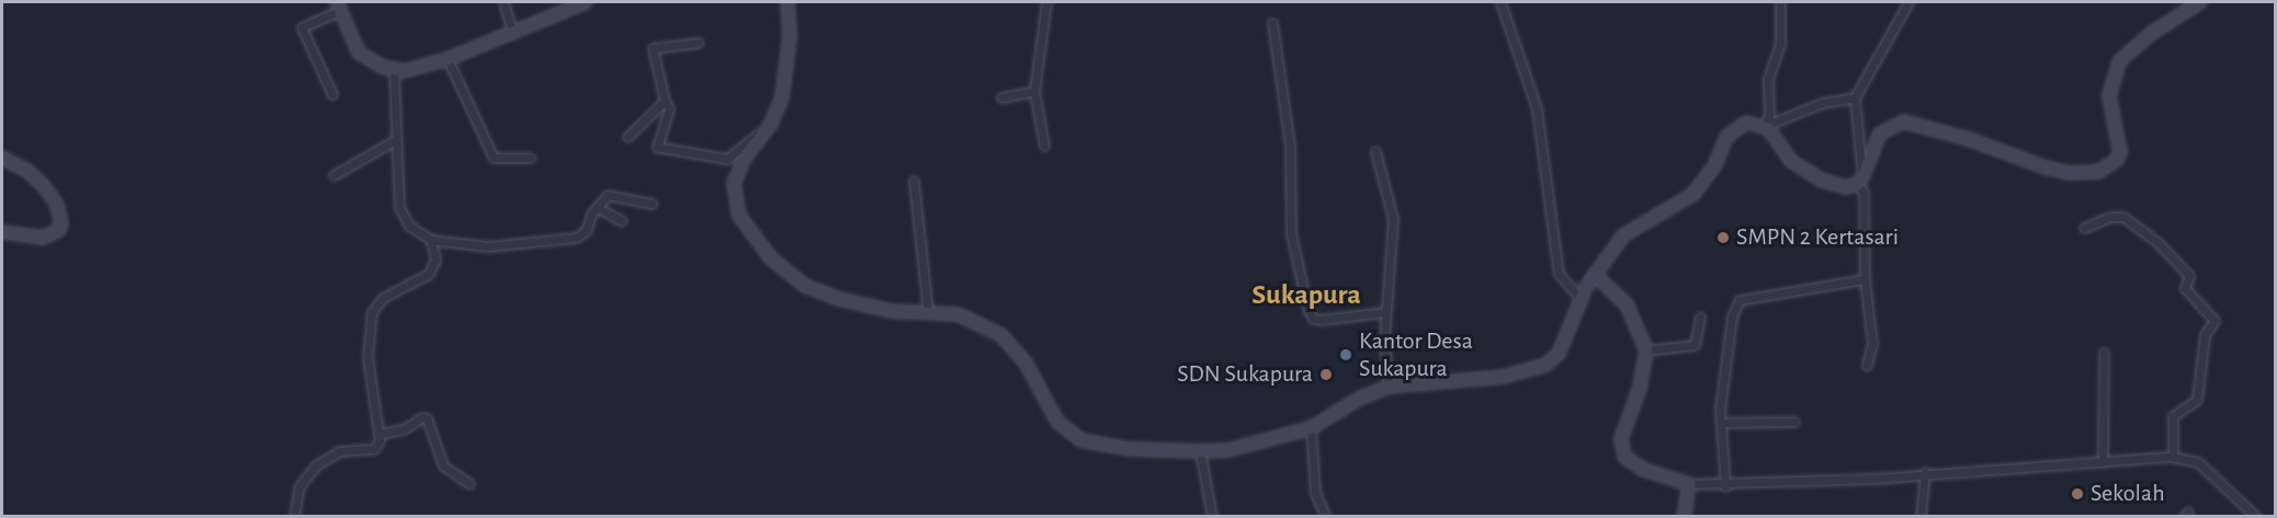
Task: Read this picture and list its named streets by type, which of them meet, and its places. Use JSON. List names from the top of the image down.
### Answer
{
  "districts": ["Sukapura"],
  "places": [
    "SMPN 2 Kertasari",
    "Kantor Desa Sukapura",
    "SDN Sukapura",
    "Sekolah"
  ]
}
